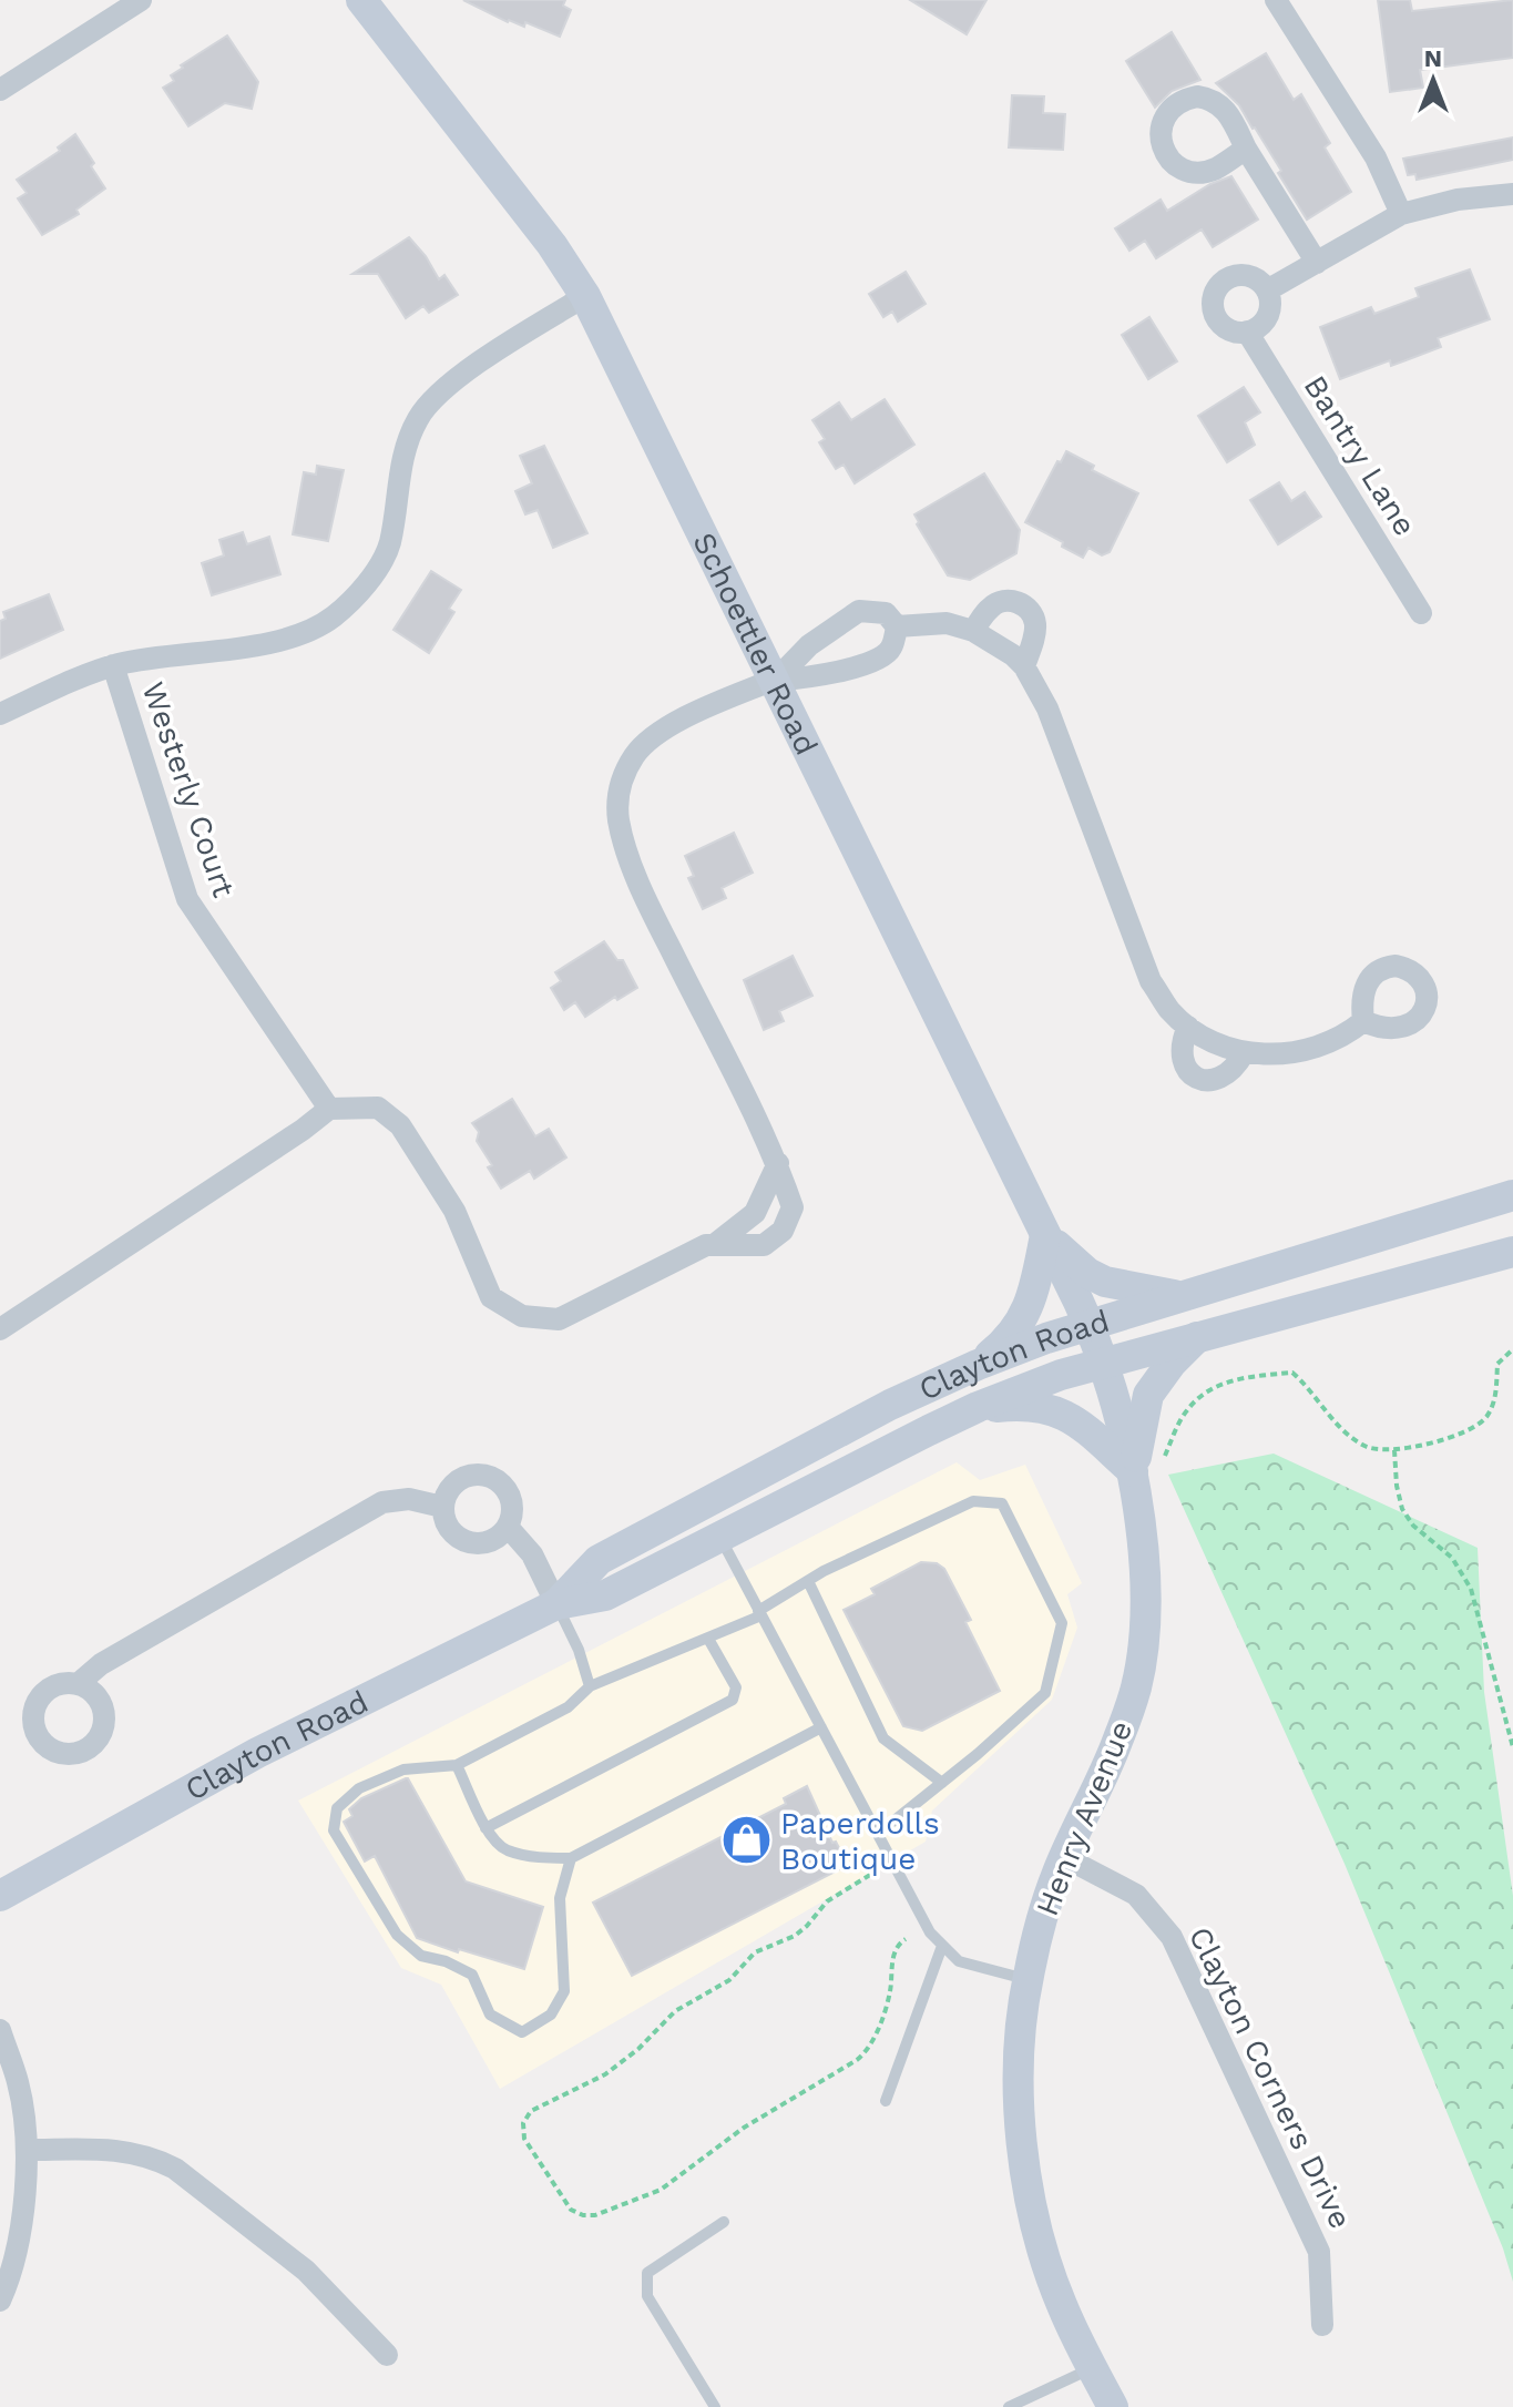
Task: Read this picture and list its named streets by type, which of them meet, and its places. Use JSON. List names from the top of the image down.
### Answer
{
  "streets": {
    "main road": ["Schoettler Road", "Clayton Road", "Henry Avenue"],
    "street": ["Bantry Lane", "Westerly Court", "Clayton Corners Drive"]
  },
  "crossings": [
    ["Schoettler Road", "Clayton Road"],
    ["Schoettler Road", "Henry Avenue"],
    ["Clayton Road", "Henry Avenue"],
    ["Henry Avenue", "Clayton Corners Drive"]
  ],
  "places": {
    "shop": ["Paperdolls Boutique"]
  },
  "north": "top"
}
